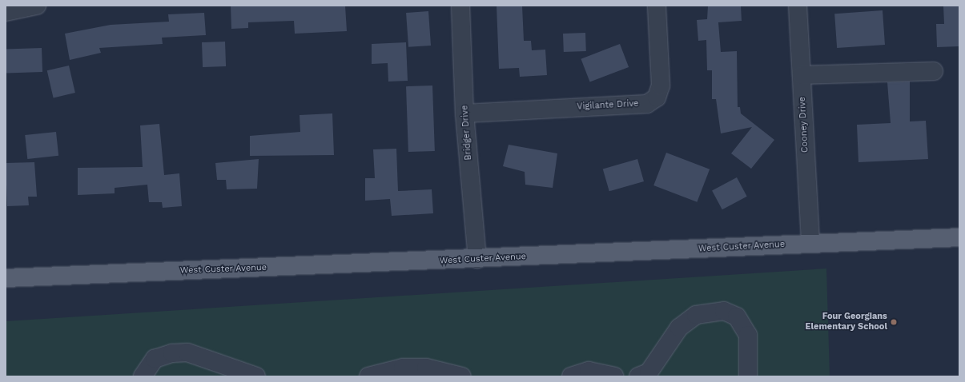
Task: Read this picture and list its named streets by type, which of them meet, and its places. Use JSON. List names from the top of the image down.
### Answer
{
  "streets": {
    "main road": ["West Custer Avenue"],
    "street": ["Vigilante Drive", "Cooney Drive", "Bridger Drive"]
  },
  "crossings": [
    ["Vigilante Drive", "Bridger Drive"],
    ["Cooney Drive", "West Custer Avenue"],
    ["Bridger Drive", "West Custer Avenue"]
  ],
  "places": ["Four Georgians Elementary School"]
}
